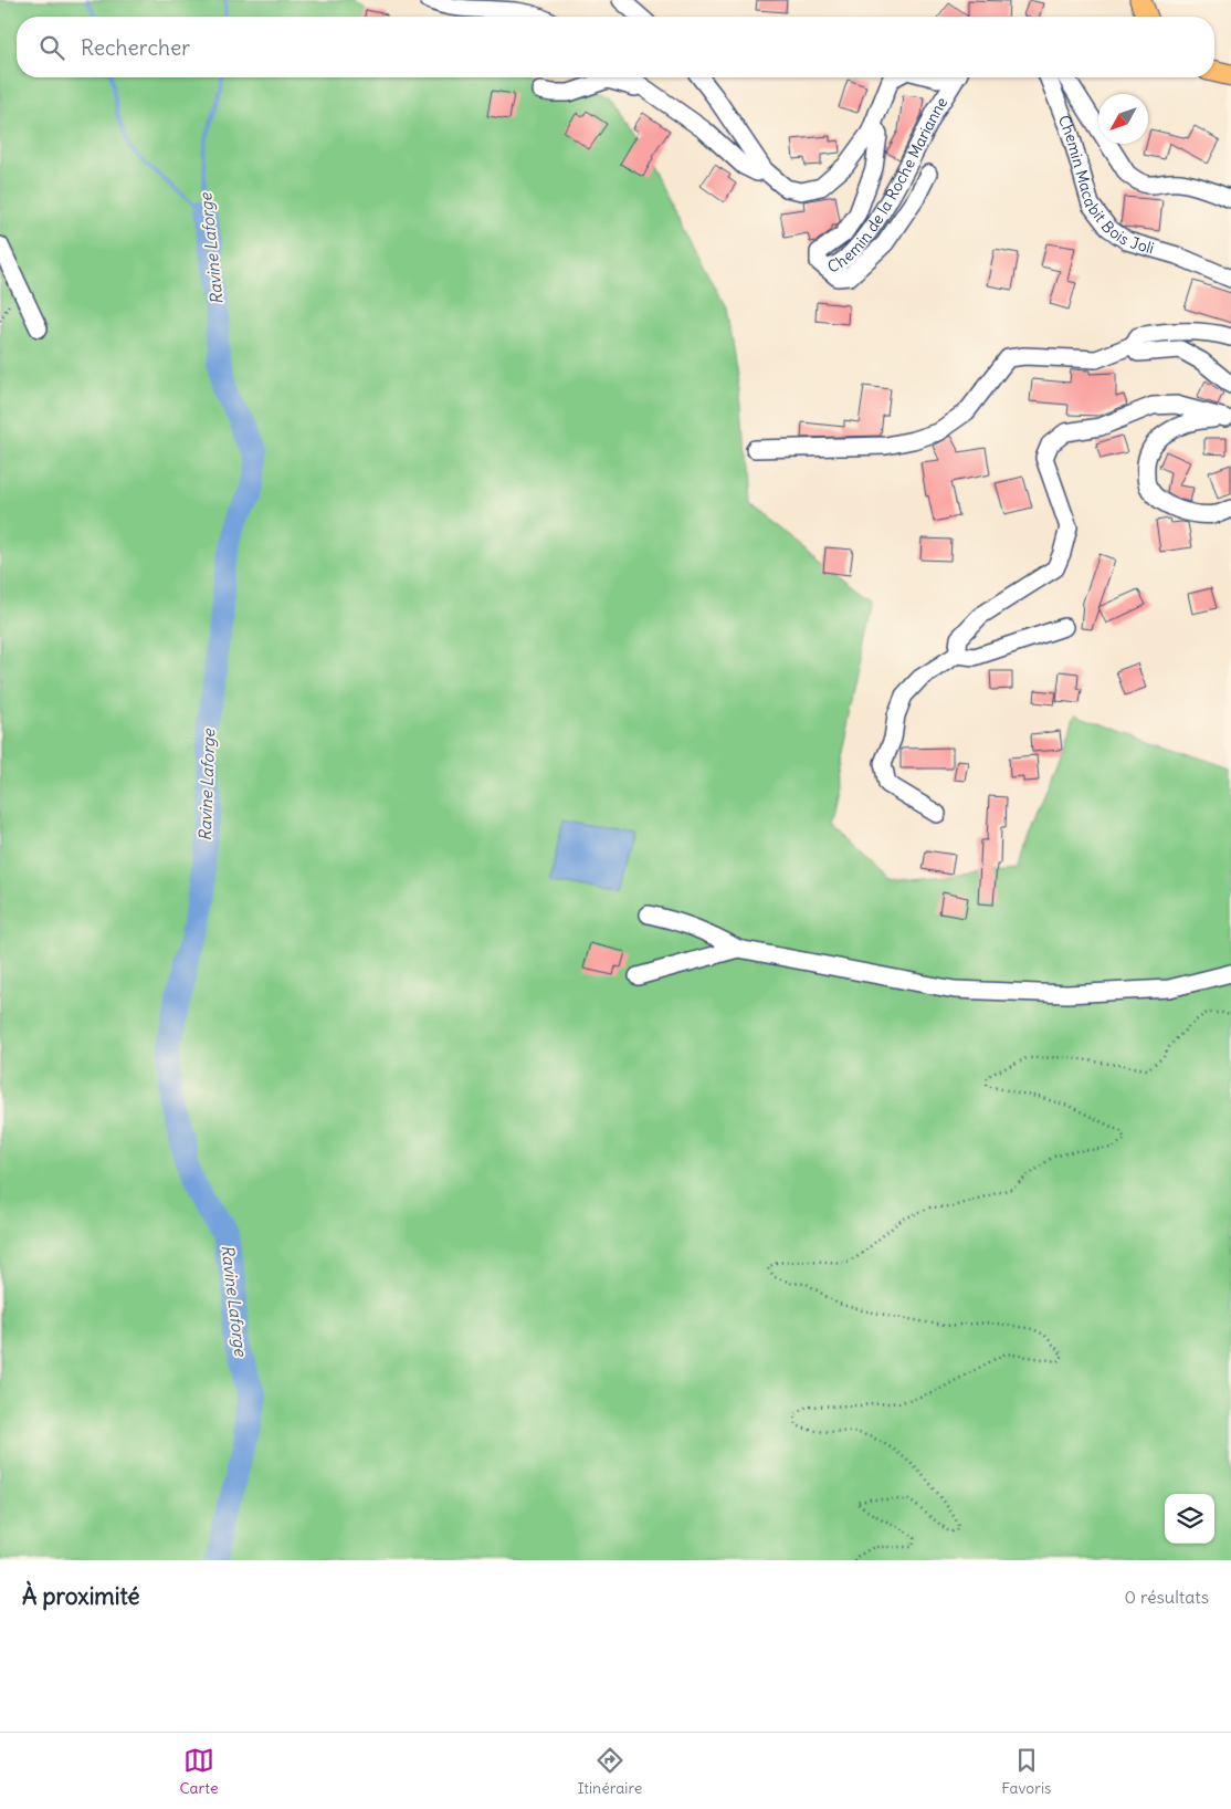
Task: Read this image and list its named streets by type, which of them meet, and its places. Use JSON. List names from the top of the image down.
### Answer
{
  "streets": {
    "street": ["Chemin de la Roche Marianne", "Chemin Macabit Bois Joli"]
  },
  "water": ["Ravine Laforge"],
  "north": "bottom left",
  "page": {
    "search": "Rechercher",
    "heading": ["À proximité", "0 résultats"],
    "nav": ["Carte", "Itinéraire", "Favoris"]
  }
}
